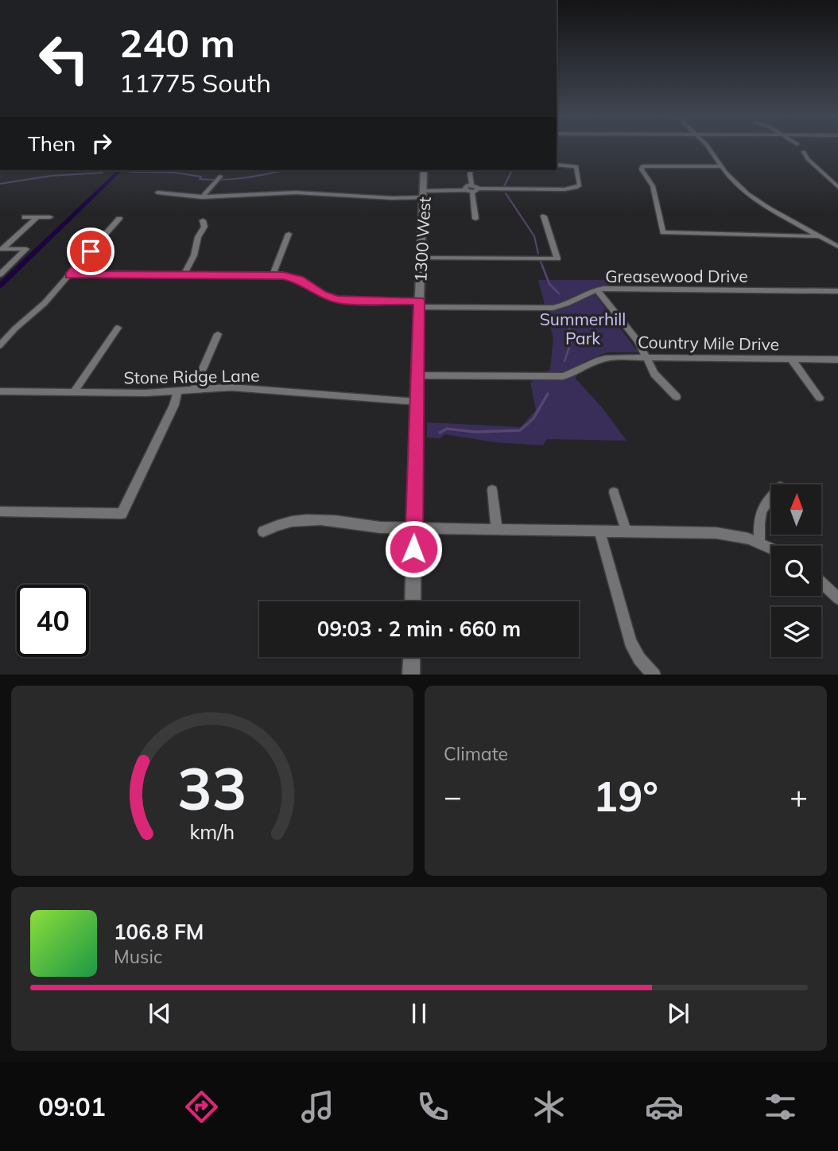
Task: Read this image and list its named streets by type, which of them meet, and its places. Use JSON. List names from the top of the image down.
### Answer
{
  "streets": {
    "street": [
      "1300 West",
      "Greasewood Drive",
      "Country Mile Drive",
      "Stone Ridge Lane"
    ]
  },
  "crossings": [
    ["1300 West", "Greasewood Drive"],
    ["1300 West", "Country Mile Drive"],
    ["1300 West", "Stone Ridge Lane"]
  ],
  "parks": ["Summerhill Park"],
  "north": "top",
  "page": {
    "turn": ["240 m", "11775 South"],
    "then": "Then",
    "limit": "40",
    "trip": "09:03 · 2 min · 660 m",
    "tile": "Climate",
    "heat": ["−", "19°", "+"],
    "song": ["106.8 FM", "Music"],
    "tabs": "09:01",
    "gauge": ["33", "km/h"]
  }
}
